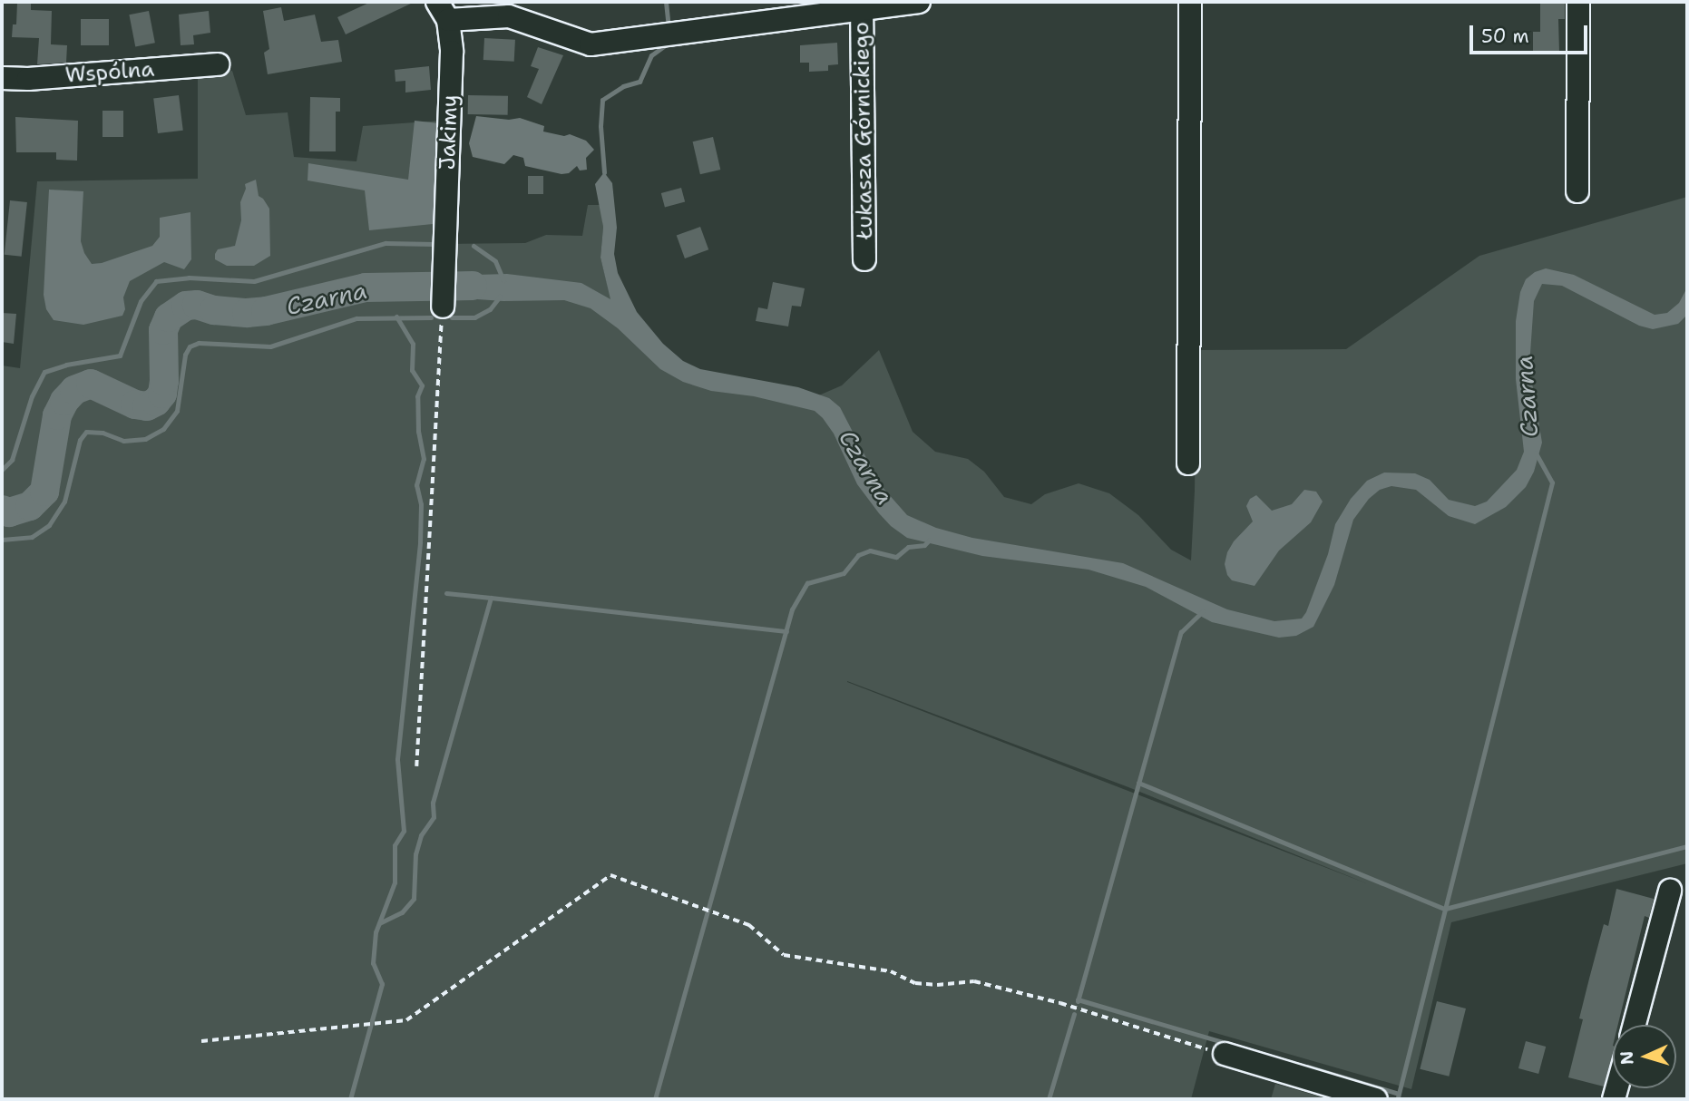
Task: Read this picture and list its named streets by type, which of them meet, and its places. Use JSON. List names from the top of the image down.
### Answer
{
  "streets": {
    "street": ["Wspólna", "Łukasza Górnickiego", "Jakimy"]
  },
  "water": ["Czarna"],
  "scale_bar": "50 m",
  "north": "left"
}
